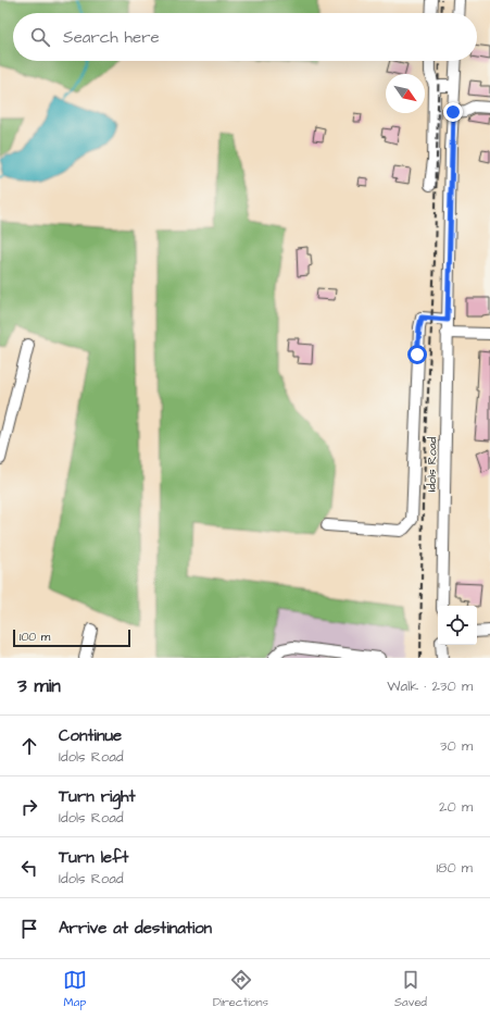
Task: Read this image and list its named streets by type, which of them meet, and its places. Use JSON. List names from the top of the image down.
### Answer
{
  "streets": {
    "street": ["Idols Road"]
  },
  "scale_bar": "100 m",
  "north": "bottom right",
  "page": {
    "search": "Search here",
    "scale": "100 m",
    "heading": ["3 min", "Walk · 230 m"],
    "list": [
      ["Continue", "Idols Road", "30 m"],
      ["Turn right", "Idols Road", "20 m"],
      ["Turn left", "Idols Road", "180 m"],
      "Arrive at destination"
    ],
    "nav": ["Map", "Directions", "Saved"]
  }
}
